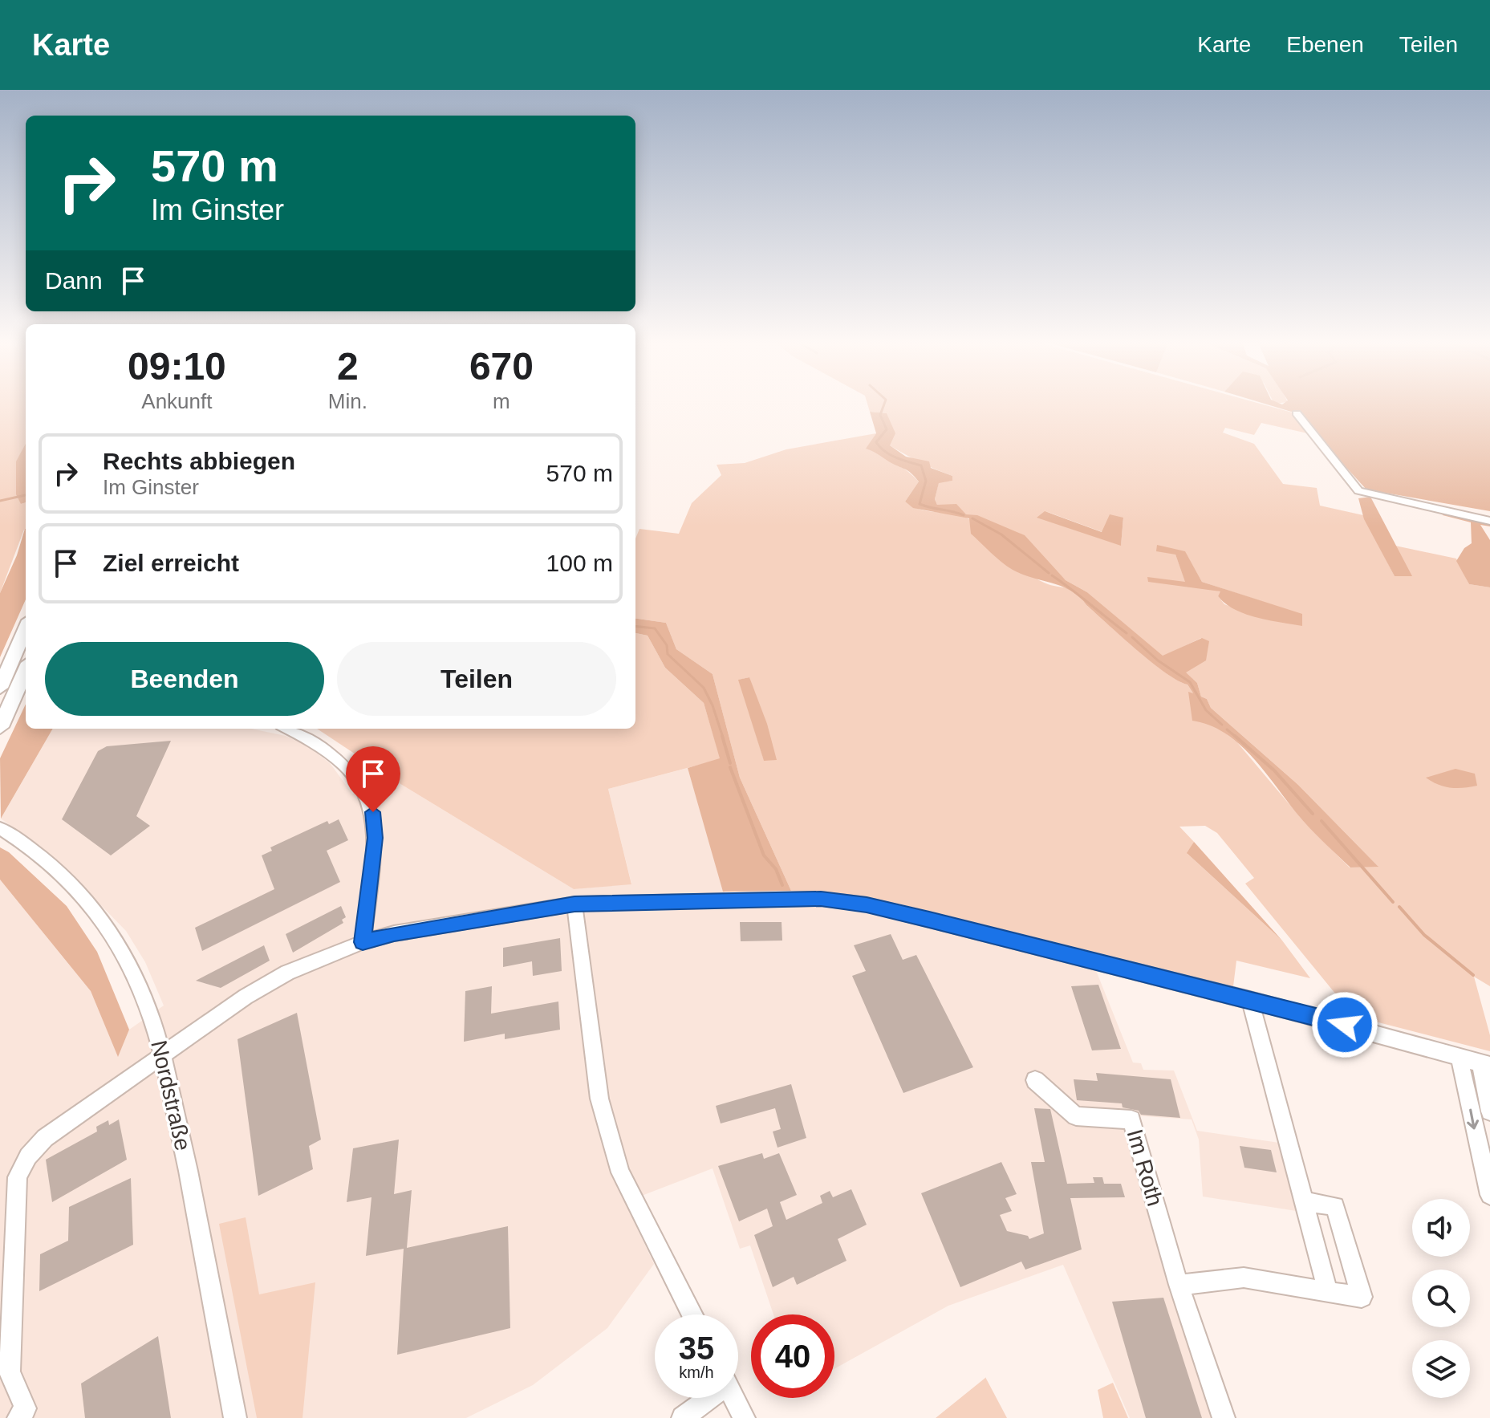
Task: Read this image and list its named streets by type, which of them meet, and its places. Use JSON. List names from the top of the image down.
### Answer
{
  "streets": {
    "street": ["Nordstraße", "Im Roth"]
  },
  "page": {
    "header": "Karte",
    "nav": ["Karte", "Ebenen", "Teilen"],
    "turn": ["570 m", "Im Ginster"],
    "then": "Dann",
    "eta": [
      "09:10",
      "Ankunft",
      "2",
      "Min.",
      "670",
      "m"
    ],
    "list": [
      {
        "name": "Rechts abbiegen",
        "note": "Im Ginster",
        "value": "570 m"
      },
      {
        "name": "Ziel erreicht",
        "value": "100 m"
      }
    ],
    "buttons": ["Beenden", "Teilen"],
    "speed": "35 km/h",
    "limit": "40"
  }
}
